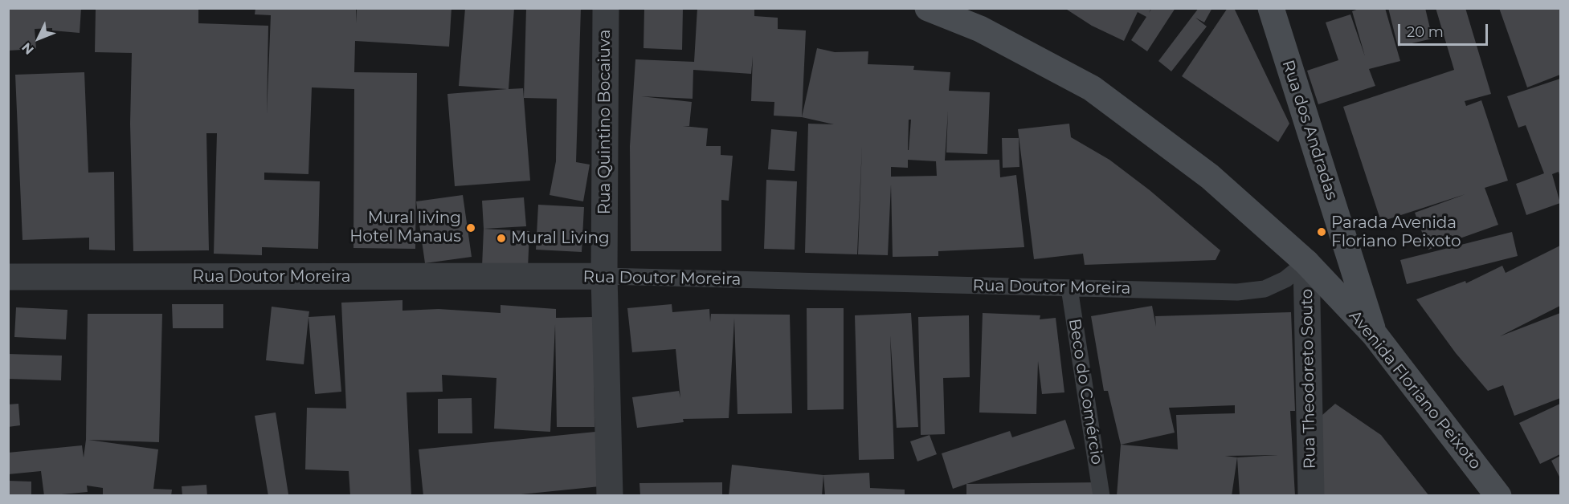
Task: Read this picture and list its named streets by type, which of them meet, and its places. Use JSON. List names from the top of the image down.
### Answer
{
  "streets": {
    "street": [
      "Rua Quintino Bocaiuva",
      "Rua dos Andradas",
      "Rua Doutor Moreira",
      "Rua Theodoreto Souto",
      "Avenida Floriano Peixoto"
    ],
    "lane": ["Beco do Comércio"]
  },
  "crossings": [
    ["Rua Quintino Bocaiuva", "Rua Doutor Moreira"],
    ["Rua dos Andradas", "Avenida Floriano Peixoto"],
    ["Rua Doutor Moreira", "Rua Theodoreto Souto"],
    ["Rua Doutor Moreira", "Avenida Floriano Peixoto"],
    ["Rua Doutor Moreira", "Beco do Comércio"],
    ["Rua Theodoreto Souto", "Avenida Floriano Peixoto"]
  ],
  "places": ["Mural living Hotel Manaus", "Parada Avenida Floriano Peixoto", "Mural Living"],
  "scale_bar": "20 m",
  "north": "bottom left"
}
